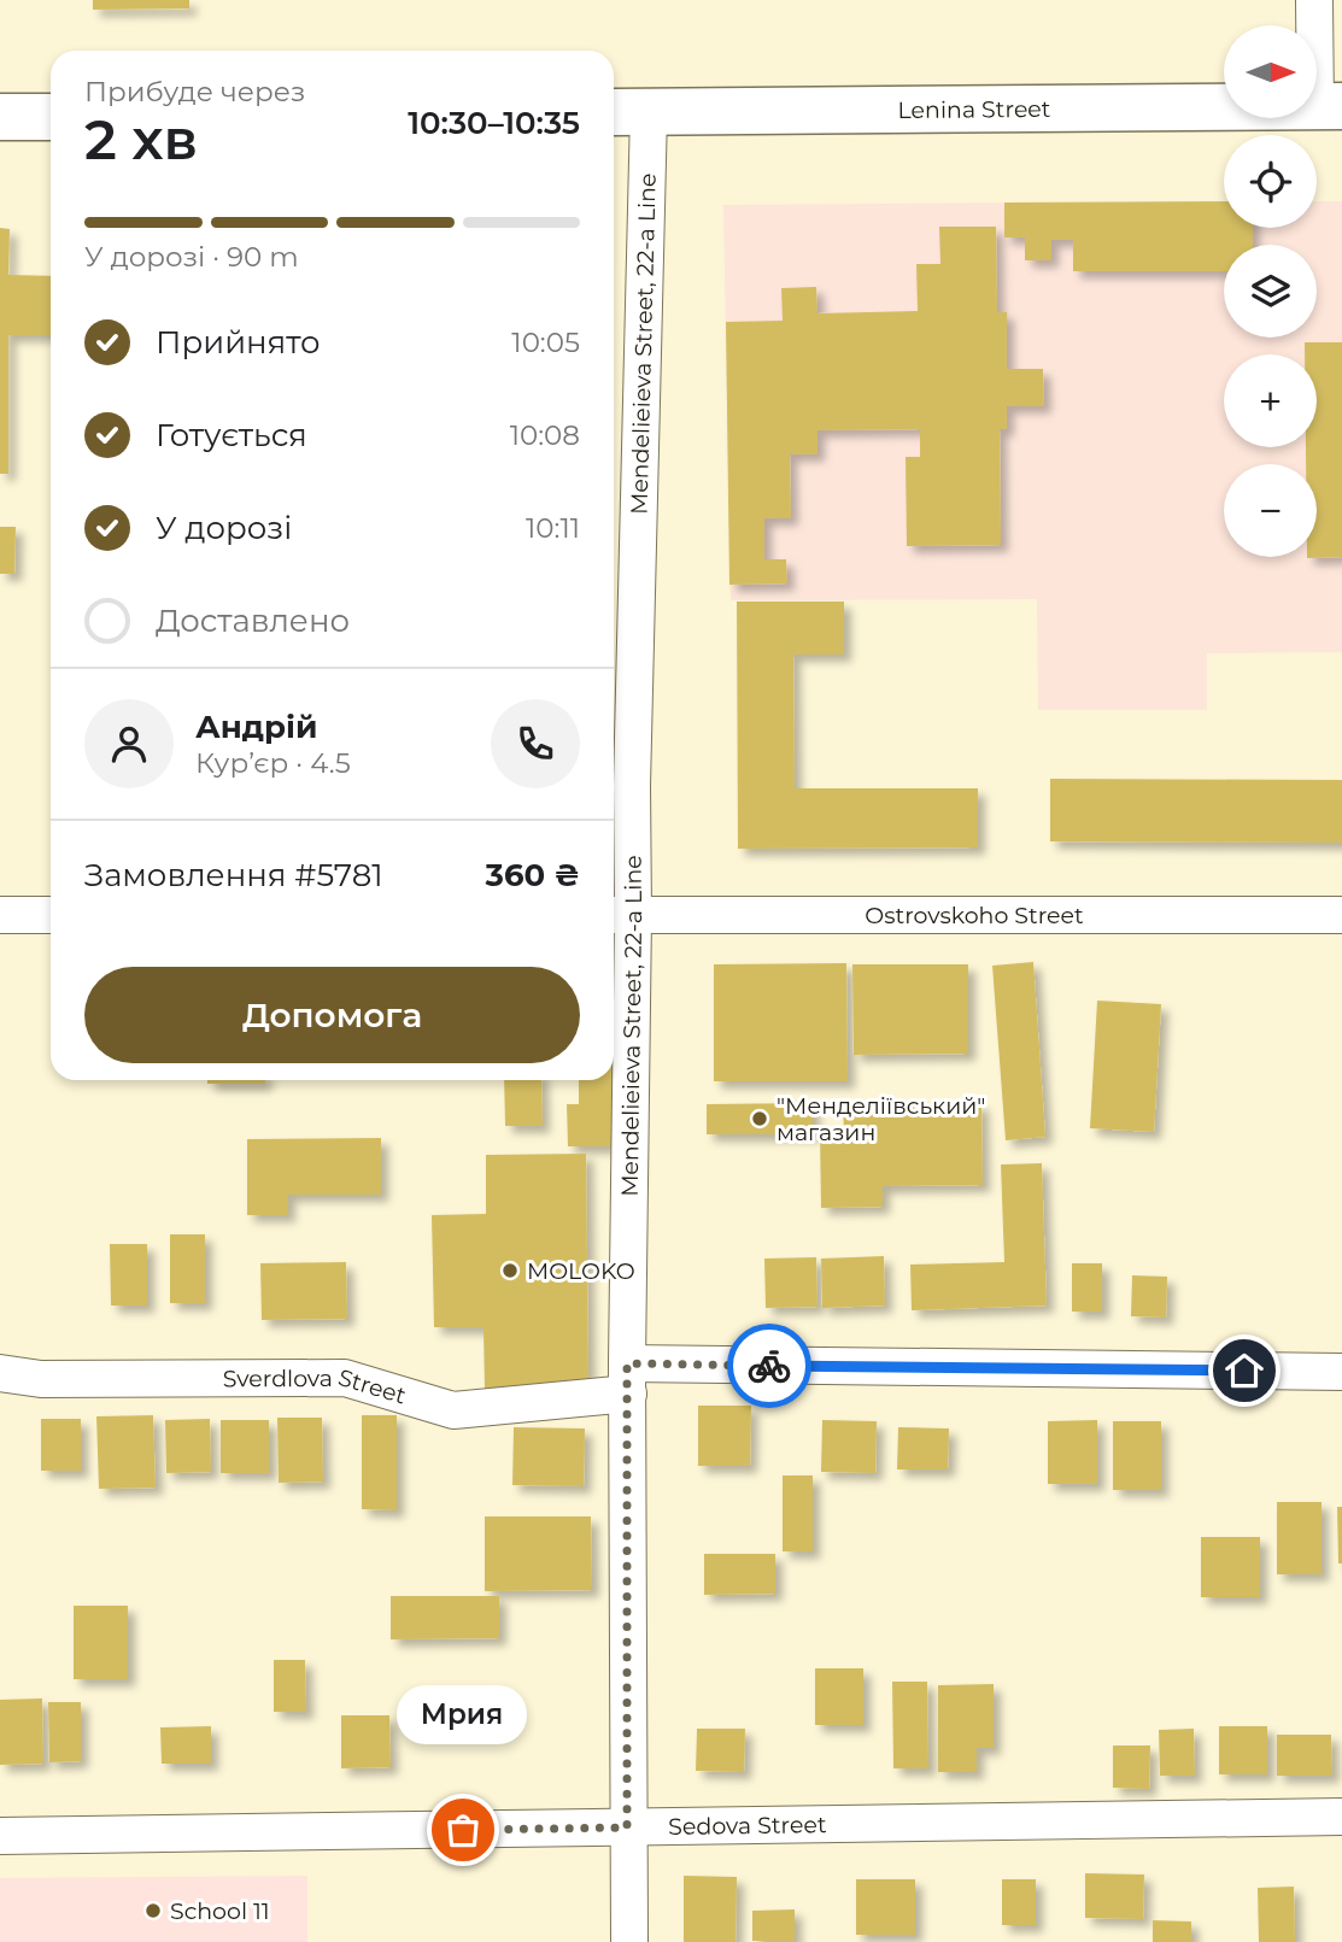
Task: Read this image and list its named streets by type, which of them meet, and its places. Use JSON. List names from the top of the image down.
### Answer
{
  "streets": {
    "main road": ["Lenina Street"],
    "street": [
      "Mendelieieva Street, 22-a Line",
      "Ostrovskoho Street",
      "Sverdlova Street",
      "Sedova Street"
    ]
  },
  "crossings": [
    ["Lenina Street", "Mendelieieva Street, 22-a Line"],
    ["Mendelieieva Street, 22-a Line", "Ostrovskoho Street"],
    ["Mendelieieva Street, 22-a Line", "Sverdlova Street"],
    ["Mendelieieva Street, 22-a Line", "Sedova Street"]
  ],
  "places": [
    "\"Менделіївський\" магазин",
    "MOLOKO",
    "Мрия",
    "School 11"
  ],
  "north": "right",
  "page": {
    "map_buttons": ["+", "−"],
    "heading": ["2 хв", "Прибуде через", "10:30–10:35"],
    "panel": [
      "Андрій",
      "Кур’єр · 4.5",
      "Замовлення #5781",
      "360 ₴"
    ],
    "bar": "У дорозі · 90 m",
    "list": [
      ["Прийнято", "10:05"],
      ["Готується", "10:08"],
      ["У дорозі", "10:11"],
      "Доставлено"
    ],
    "buttons": "Допомога",
    "bubble": "Мрия"
  }
}
